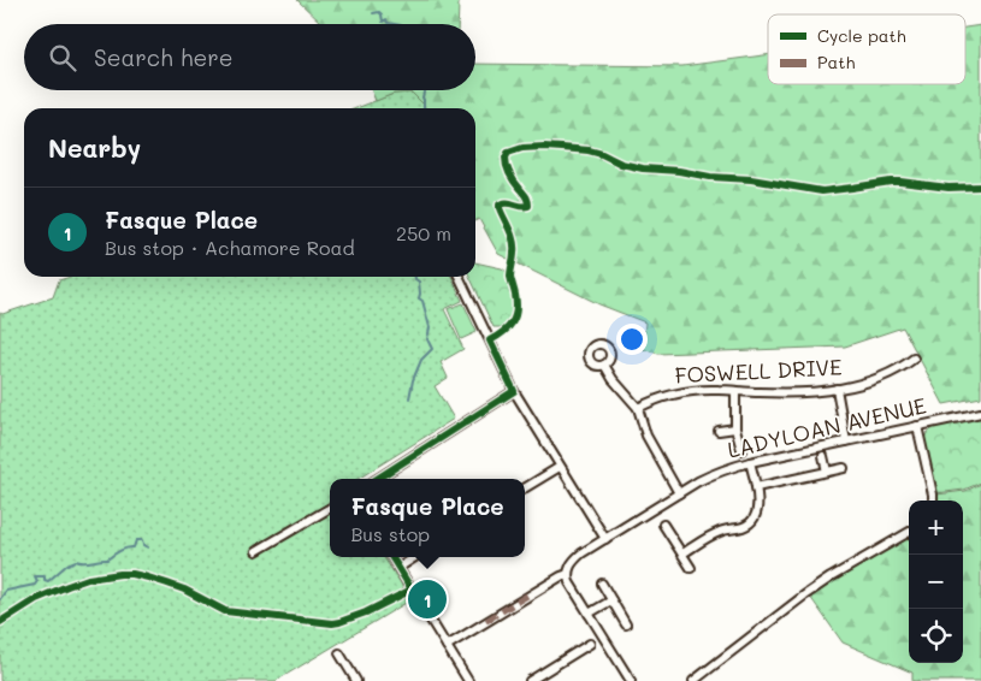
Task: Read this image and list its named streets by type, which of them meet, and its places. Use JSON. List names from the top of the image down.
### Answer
{
  "streets": {
    "street": ["FOSWELL DRIVE", "LADYLOAN AVENUE"]
  },
  "legend": ["Cycle path", "Path"],
  "page": {
    "search": "Search here",
    "heading": "Nearby",
    "list": [
      {
        "mark": "1",
        "name": "Fasque Place",
        "note": "Bus stop · Achamore Road",
        "value": "250 m"
      }
    ],
    "popup": ["Fasque Place", "Bus stop"],
    "map_buttons": ["+", "−"],
    "pins": "1"
  }
}
